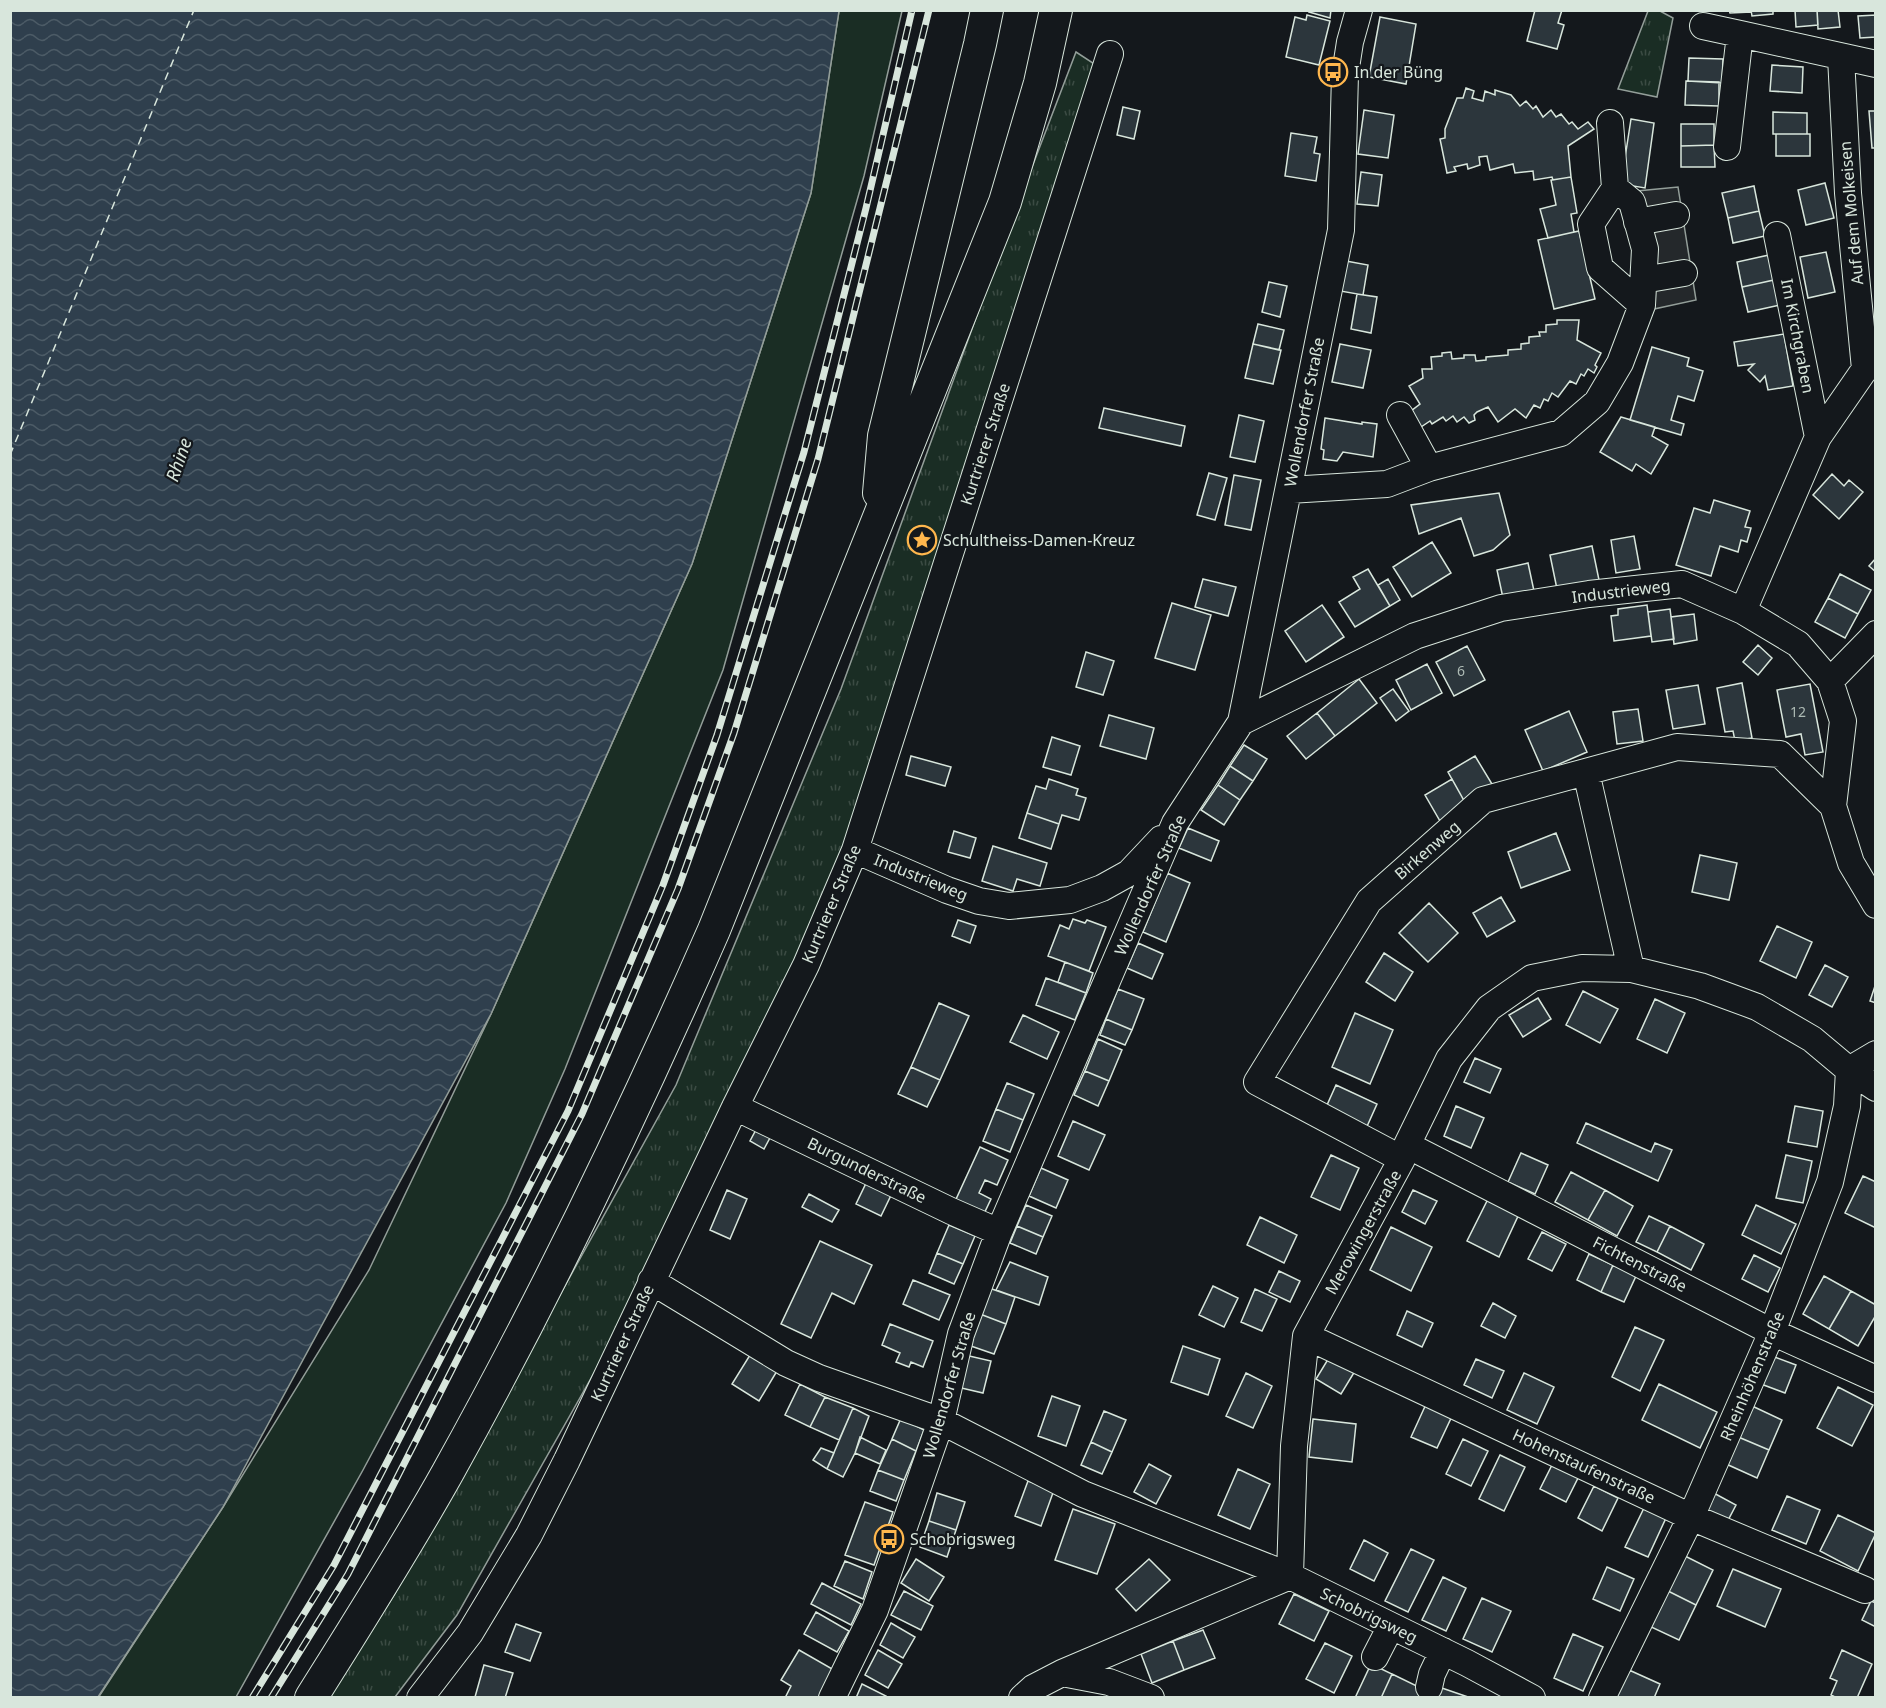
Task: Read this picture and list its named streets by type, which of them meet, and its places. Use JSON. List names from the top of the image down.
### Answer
{
  "streets": {
    "street": [
      "Auf dem Molkeisen",
      "Im Kirchgraben",
      "Wollendorfer Straße",
      "Kurtrierer Straße",
      "Industrieweg",
      "Birkenweg",
      "Burgunderstraße",
      "Merowingerstraße",
      "Fichtenstraße",
      "Rheinhöhenstraße",
      "Hohenstaufenstraße",
      "Schobrigsweg"
    ]
  },
  "crossings": [
    ["Wollendorfer Straße", "Industrieweg"],
    ["Wollendorfer Straße", "Burgunderstraße"],
    ["Wollendorfer Straße", "Schobrigsweg"],
    ["Kurtrierer Straße", "Industrieweg"],
    ["Kurtrierer Straße", "Burgunderstraße"],
    ["Kurtrierer Straße", "Schobrigsweg"],
    ["Industrieweg", "Birkenweg"],
    ["Birkenweg", "Merowingerstraße"],
    ["Birkenweg", "Fichtenstraße"],
    ["Merowingerstraße", "Fichtenstraße"],
    ["Merowingerstraße", "Rheinhöhenstraße"],
    ["Merowingerstraße", "Hohenstaufenstraße"],
    ["Merowingerstraße", "Schobrigsweg"],
    ["Fichtenstraße", "Rheinhöhenstraße"],
    ["Rheinhöhenstraße", "Hohenstaufenstraße"]
  ],
  "water": ["Rhine"],
  "places": {
    "bus stop": ["In der Büng", "Schobrigsweg"],
    "place": ["Schultheiss-Damen-Kreuz"]
  },
  "house_numbers": ["6", "12"]
}
